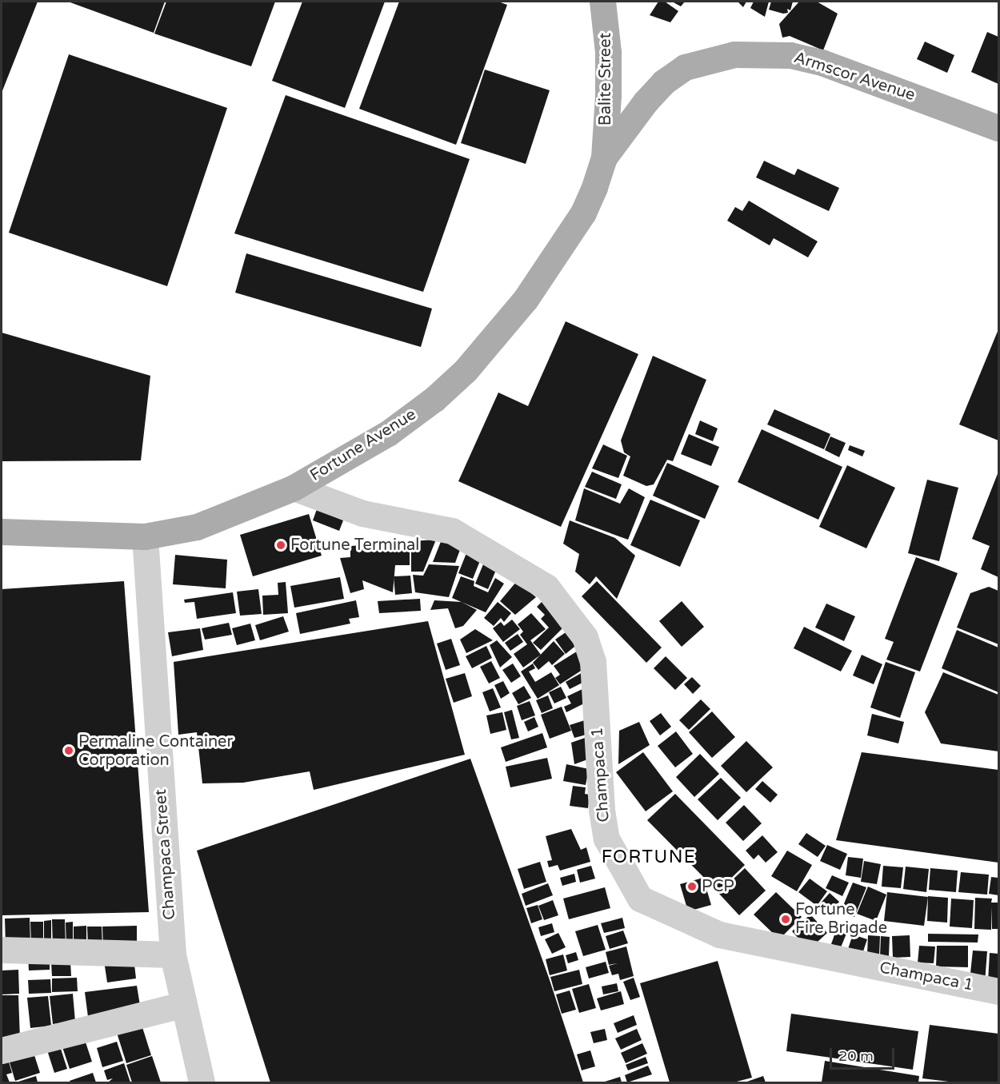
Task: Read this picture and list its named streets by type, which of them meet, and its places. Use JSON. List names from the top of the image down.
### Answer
{
  "streets": {
    "main road": ["Armscor Avenue", "Balite Street", "Fortune Avenue"],
    "street": ["Champaca 1", "Champaca Street"]
  },
  "crossings": [
    ["Armscor Avenue", "Balite Street"],
    ["Armscor Avenue", "Fortune Avenue"],
    ["Balite Street", "Fortune Avenue"],
    ["Fortune Avenue", "Champaca 1"],
    ["Fortune Avenue", "Champaca Street"]
  ],
  "districts": ["FORTUNE"],
  "places": [
    "Fortune Terminal",
    "Permaline Container Corporation",
    "PCP",
    "Fortune Fire Brigade"
  ],
  "scale_bar": "20 m"
}
